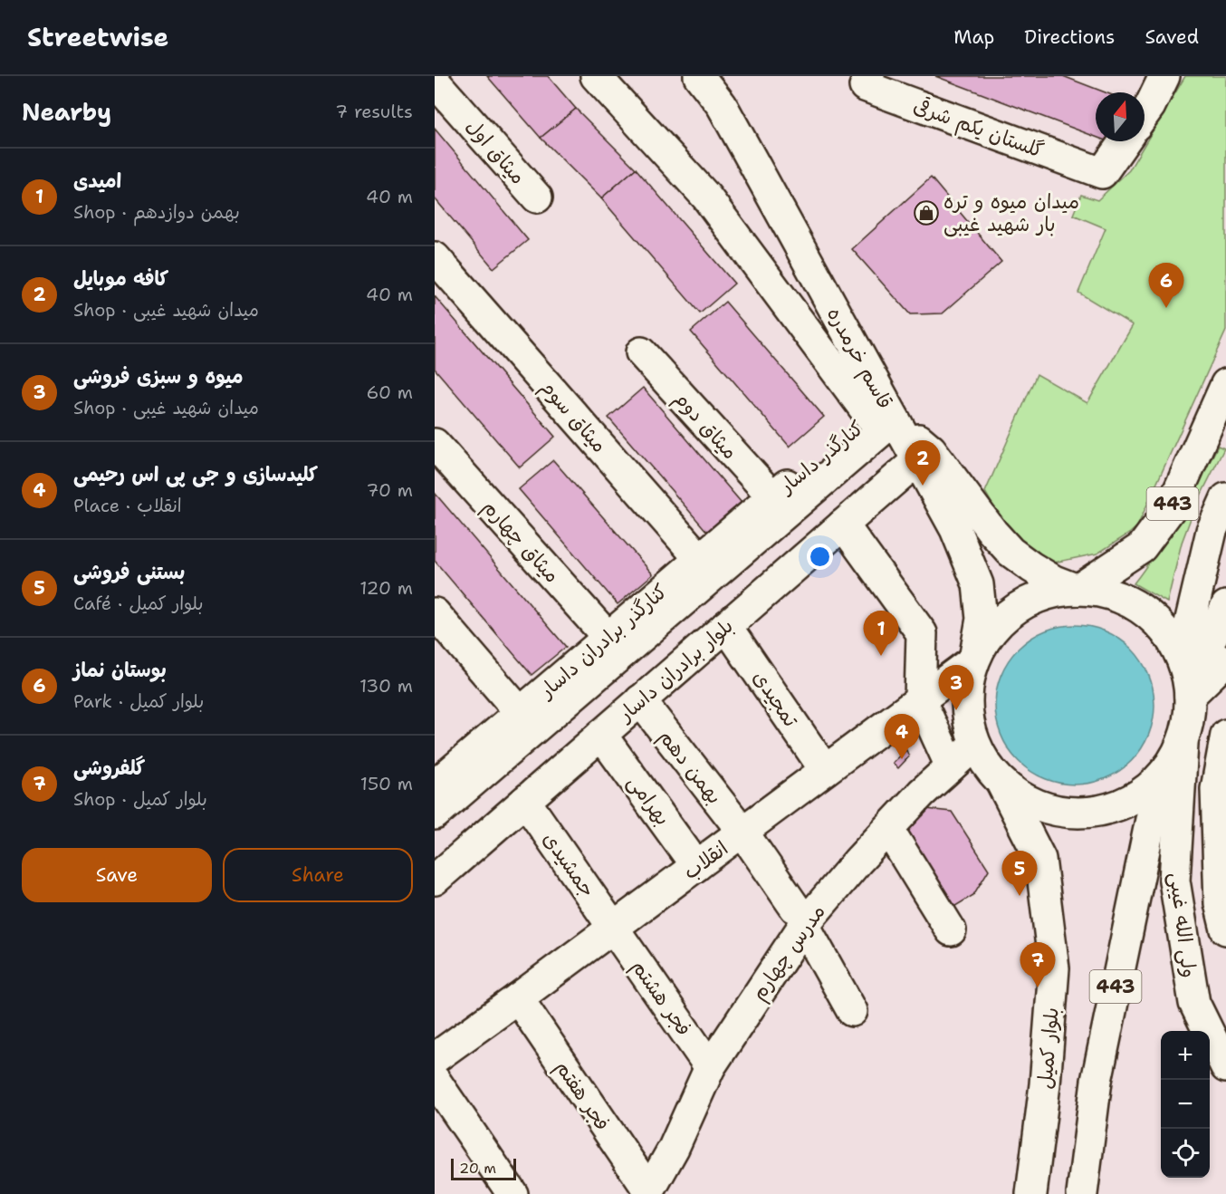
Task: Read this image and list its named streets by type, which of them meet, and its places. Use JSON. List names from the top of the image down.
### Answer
{
  "streets": {
    "street": [
      "گلستان یکم شرقی",
      "میثاق اول",
      "قاسم خرمدره",
      "میثاق سوم",
      "میثاق دوم",
      "کنارگذر داسار",
      "443",
      "میثاق چهارم",
      "کنارگذر برادران داسار",
      "بلوار برادران داسار",
      "تمجیدی",
      "بهمن دهم",
      "بهرامی",
      "انقلاب",
      "جمشیدی",
      "ولی الله غیبی",
      "مدرس چهارم",
      "فجر هشتم",
      "بلوار کمیل",
      "فجر هفتم"
    ]
  },
  "crossings": [
    ["قاسم خرمدره", "کنارگذر داسار"],
    ["قاسم خرمدره", "443"],
    ["میثاق سوم", "کنارگذر برادران داسار"],
    ["میثاق دوم", "کنارگذر داسار"],
    ["میثاق دوم", "کنارگذر برادران داسار"],
    ["کنارگذر داسار", "کنارگذر برادران داسار"],
    ["میثاق چهارم", "کنارگذر برادران داسار"],
    ["بلوار برادران داسار", "تمجیدی"],
    ["بلوار برادران داسار", "بهمن دهم"],
    ["بلوار برادران داسار", "بهرامی"],
    ["بلوار برادران داسار", "جمشیدی"],
    ["تمجیدی", "انقلاب"],
    ["بهمن دهم", "انقلاب"],
    ["بهمن دهم", "مدرس چهارم"],
    ["بهرامی", "انقلاب"],
    ["انقلاب", "جمشیدی"],
    ["انقلاب", "فجر هشتم"],
    ["انقلاب", "فجر هفتم"],
    ["جمشیدی", "فجر هشتم"],
    ["مدرس چهارم", "فجر هشتم"],
    ["مدرس چهارم", "فجر هفتم"]
  ],
  "places": {
    "shop": ["میدان میوه و تره بار شهید غیبی"]
  },
  "scale_bar": "20 m",
  "north": "top",
  "page": {
    "header": "Streetwise",
    "nav": ["Map", "Directions", "Saved"],
    "heading": ["Nearby", "7 results"],
    "list": [
      {
        "mark": "1",
        "name": "امیدی",
        "note": "Shop · بهمن دوازدهم",
        "value": "40 m"
      },
      {
        "mark": "2",
        "name": "کافه موبایل",
        "note": "Shop · میدان شهید غیبی",
        "value": "40 m"
      },
      {
        "mark": "3",
        "name": "میوه و سبزی فروشی",
        "note": "Shop · میدان شهید غیبی",
        "value": "60 m"
      },
      {
        "mark": "4",
        "name": "کلیدسازی و جی پی اس رحیمی",
        "note": "Place · انقلاب",
        "value": "70 m"
      },
      {
        "mark": "5",
        "name": "بستنی فروشی",
        "note": "Café · بلوار کمیل",
        "value": "120 m"
      },
      {
        "mark": "6",
        "name": "بوستان نماز",
        "note": "Park · بلوار کمیل",
        "value": "130 m"
      },
      {
        "mark": "7",
        "name": "گلفروشی",
        "note": "Shop · بلوار کمیل",
        "value": "150 m"
      }
    ],
    "pins": [
      "6",
      "2",
      "1",
      "3",
      "4",
      "5",
      "7"
    ],
    "buttons": ["Save", "Share"],
    "map_buttons": ["+", "−"],
    "scale": "20 m"
  }
}
